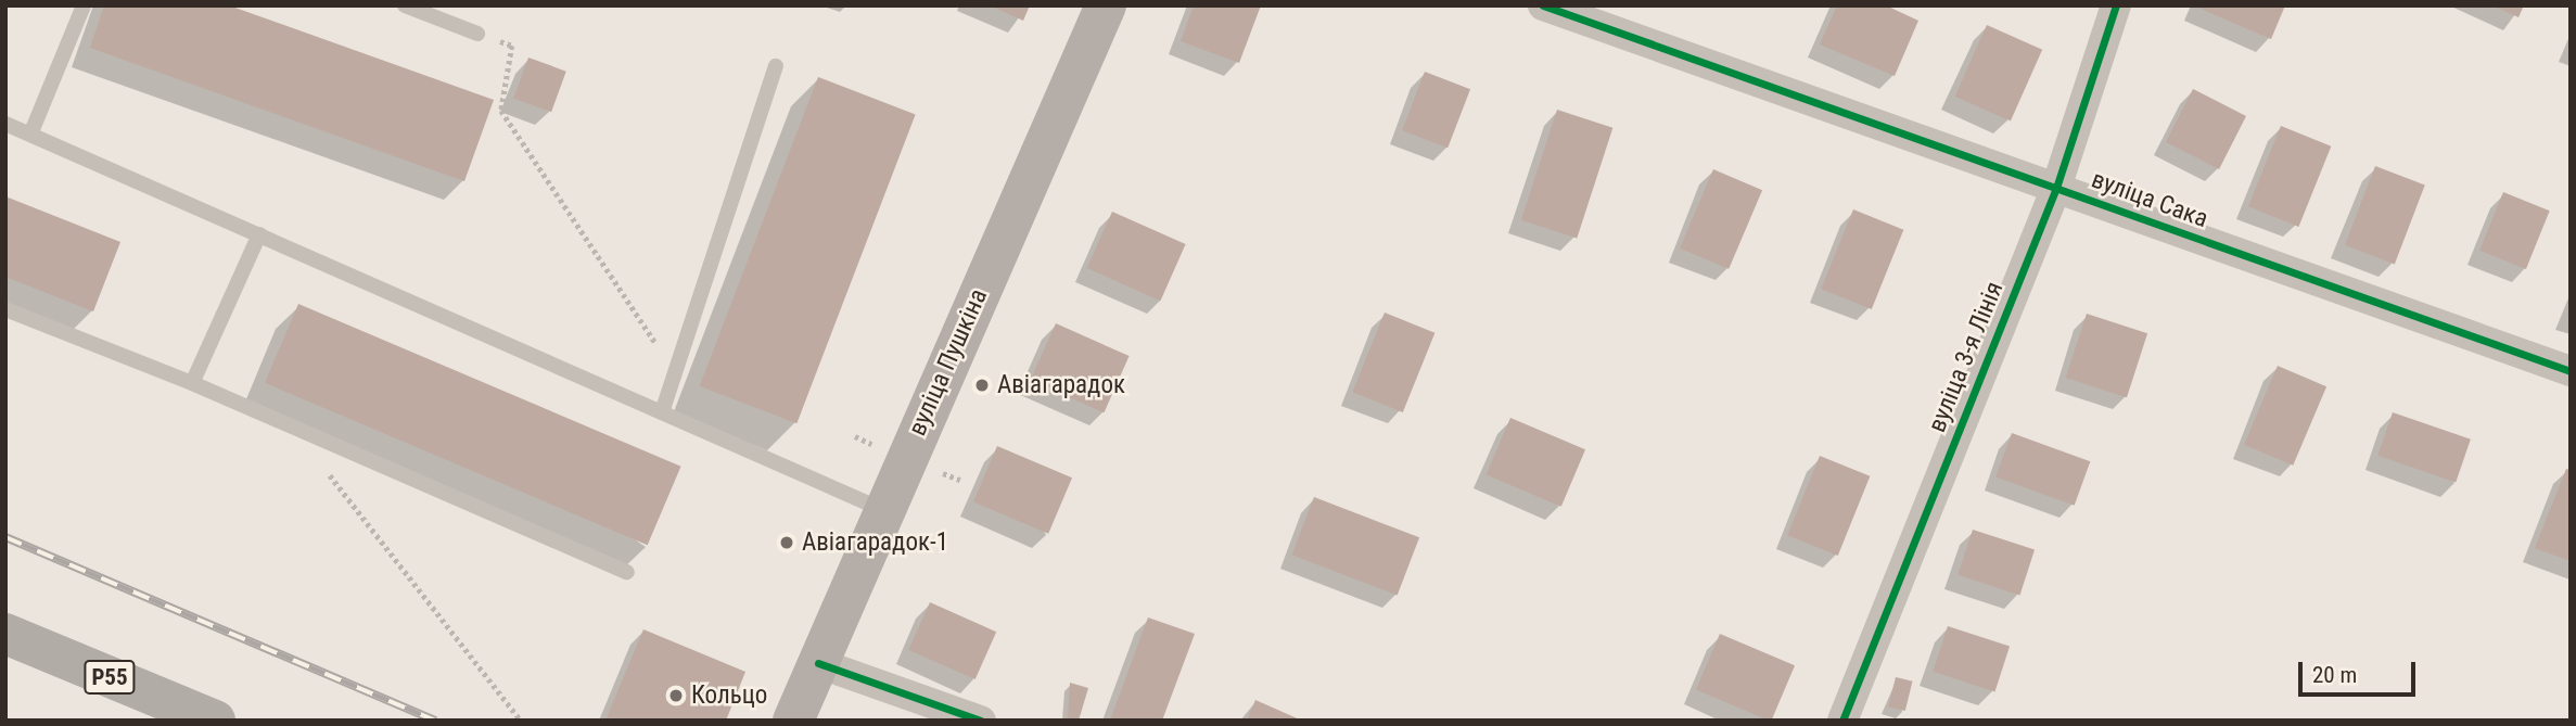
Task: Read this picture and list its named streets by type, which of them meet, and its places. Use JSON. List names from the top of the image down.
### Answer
{
  "streets": {
    "main road": ["вуліца Пушкіна", "Р55"],
    "street": ["вуліца Сака", "вуліца 3-я Лінія"]
  },
  "crossings": [
    ["вуліца Сака", "вуліца 3-я Лінія"]
  ],
  "places": ["Авіагарадок", "Авіагарадок-1", "Кольцо"],
  "scale_bar": "20 m"
}
